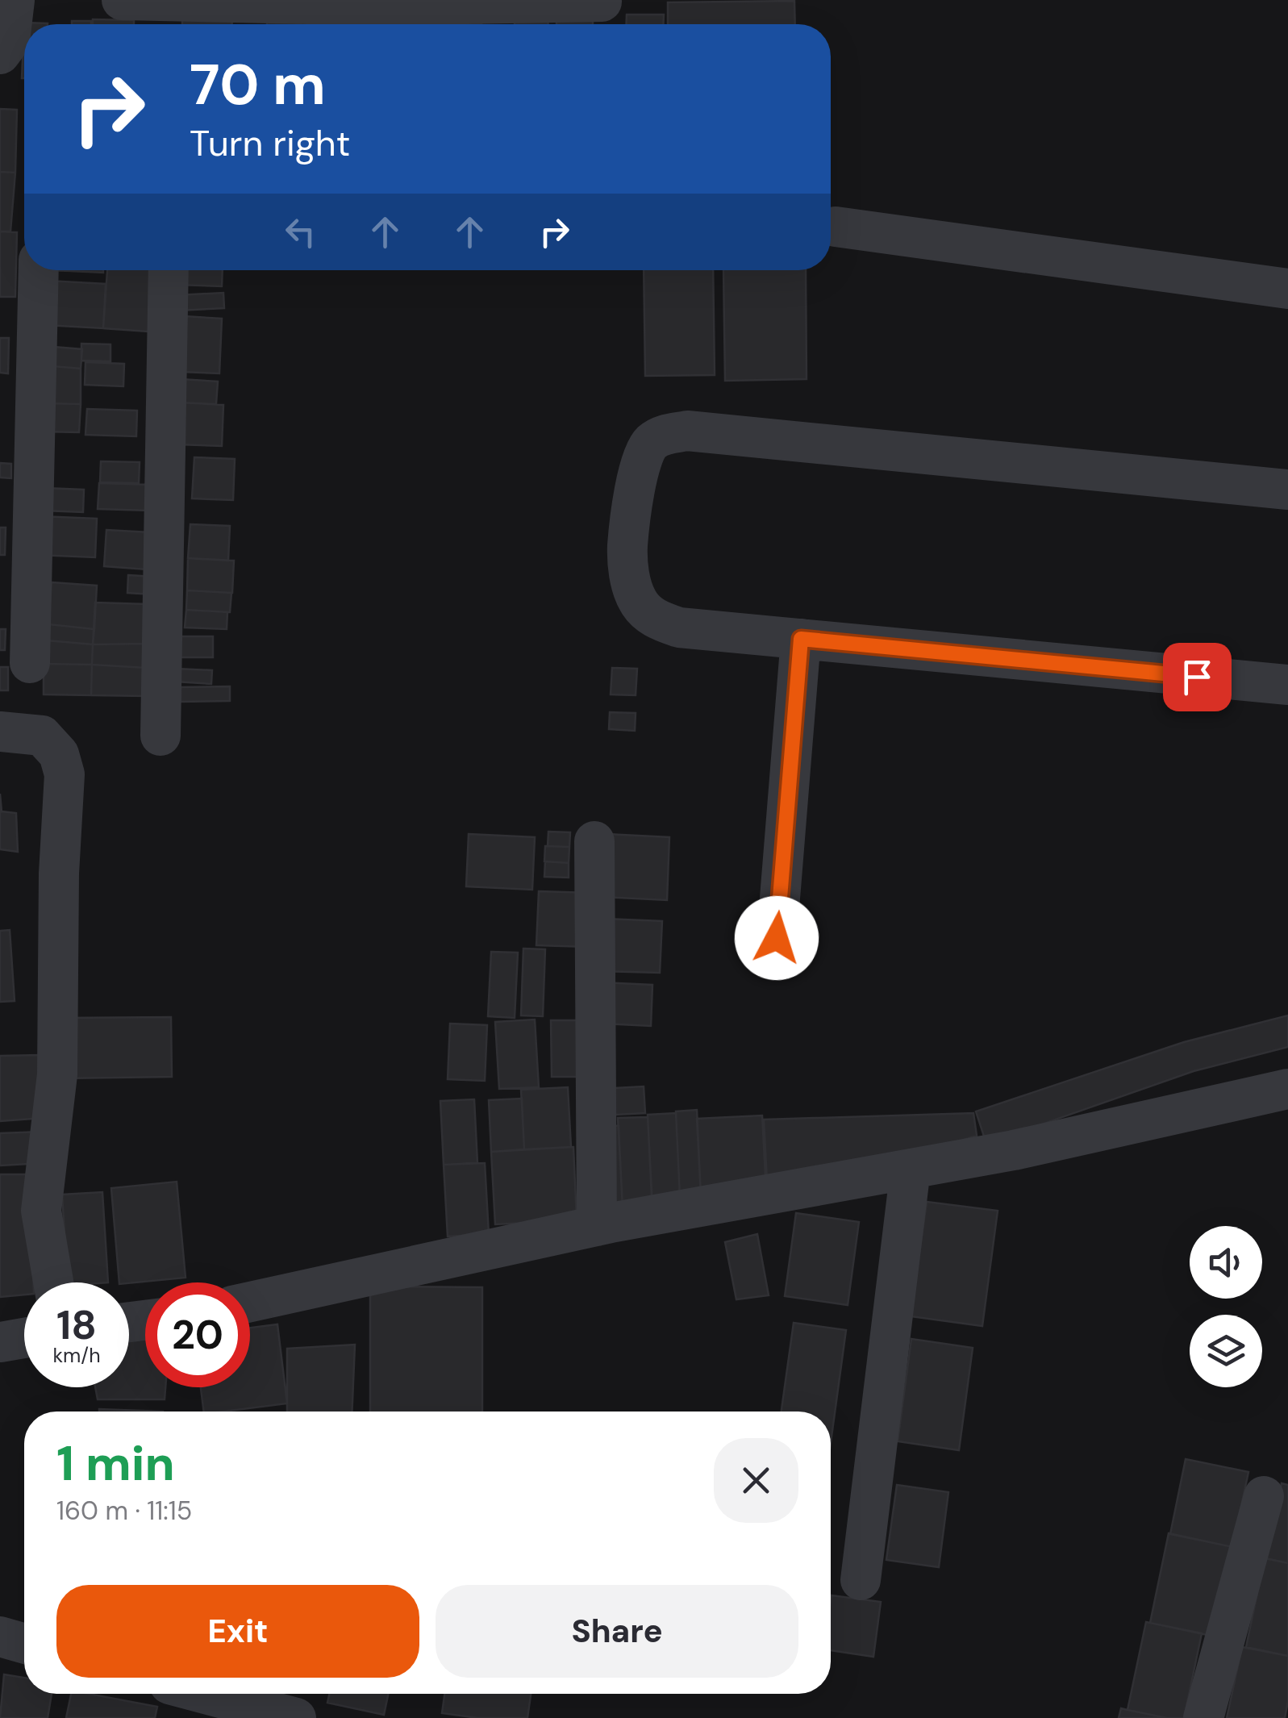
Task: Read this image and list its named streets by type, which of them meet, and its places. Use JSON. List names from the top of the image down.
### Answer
{
  "page": {
    "turn": ["70 m", "Turn right"],
    "speed": "18 km/h",
    "limit": "20",
    "heading": ["1 min", "160 m · 11:15"],
    "buttons": ["Exit", "Share"]
  }
}
